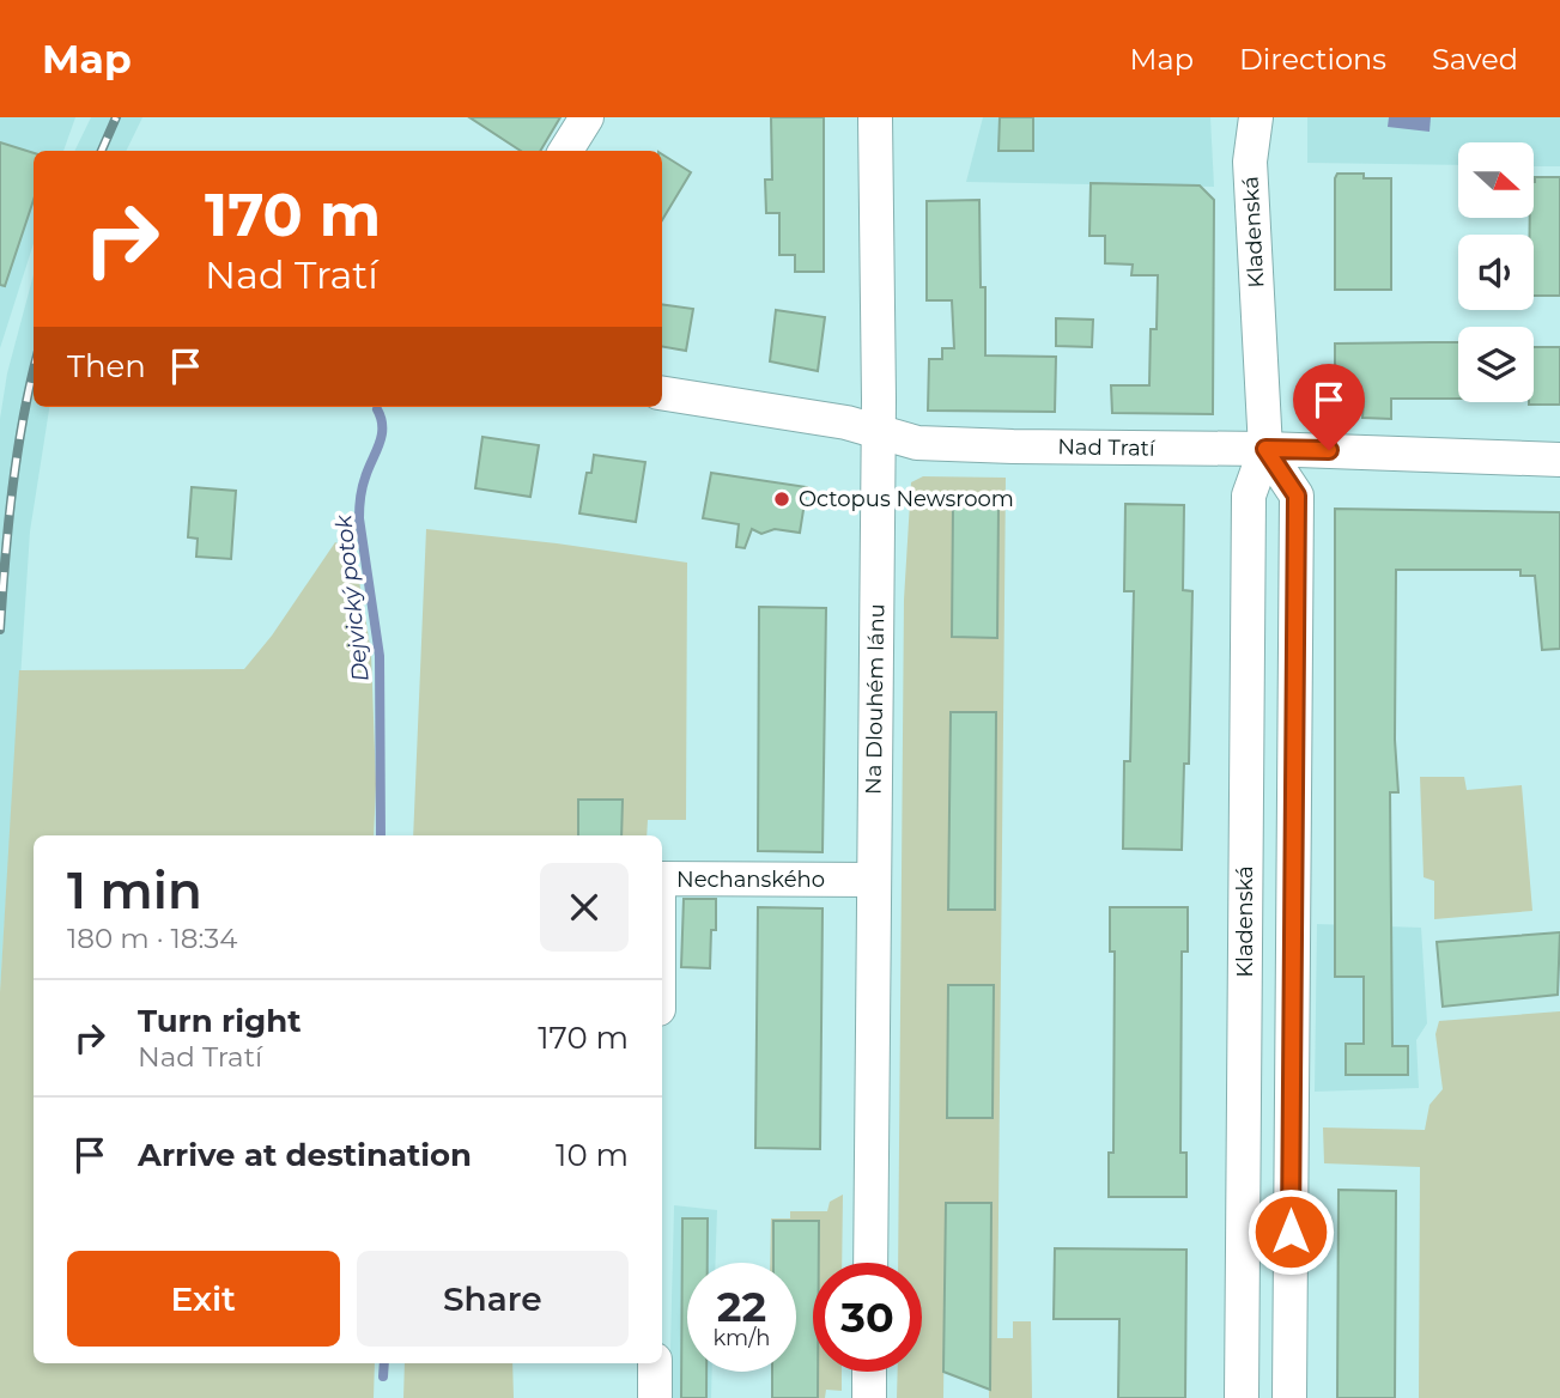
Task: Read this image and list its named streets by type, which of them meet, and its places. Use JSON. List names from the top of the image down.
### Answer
{
  "streets": {
    "street": [
      "Kladenská",
      "Nad Tratí",
      "Na Dlouhém lánu",
      "Nechanského"
    ]
  },
  "crossings": [
    ["Kladenská", "Nad Tratí"],
    ["Nad Tratí", "Na Dlouhém lánu"],
    ["Na Dlouhém lánu", "Nechanského"]
  ],
  "water": ["Dejvický potok"],
  "places": ["Octopus Newsroom"],
  "north": "right",
  "page": {
    "header": "Map",
    "nav": ["Map", "Directions", "Saved"],
    "turn": ["170 m", "Nad Tratí"],
    "then": "Then",
    "heading": ["1 min", "180 m · 18:34"],
    "list": [
      {
        "name": "Turn right",
        "note": "Nad Tratí",
        "value": "170 m"
      },
      {
        "name": "Arrive at destination",
        "value": "10 m"
      }
    ],
    "buttons": ["Exit", "Share"],
    "speed": "22 km/h",
    "limit": "30"
  }
}
